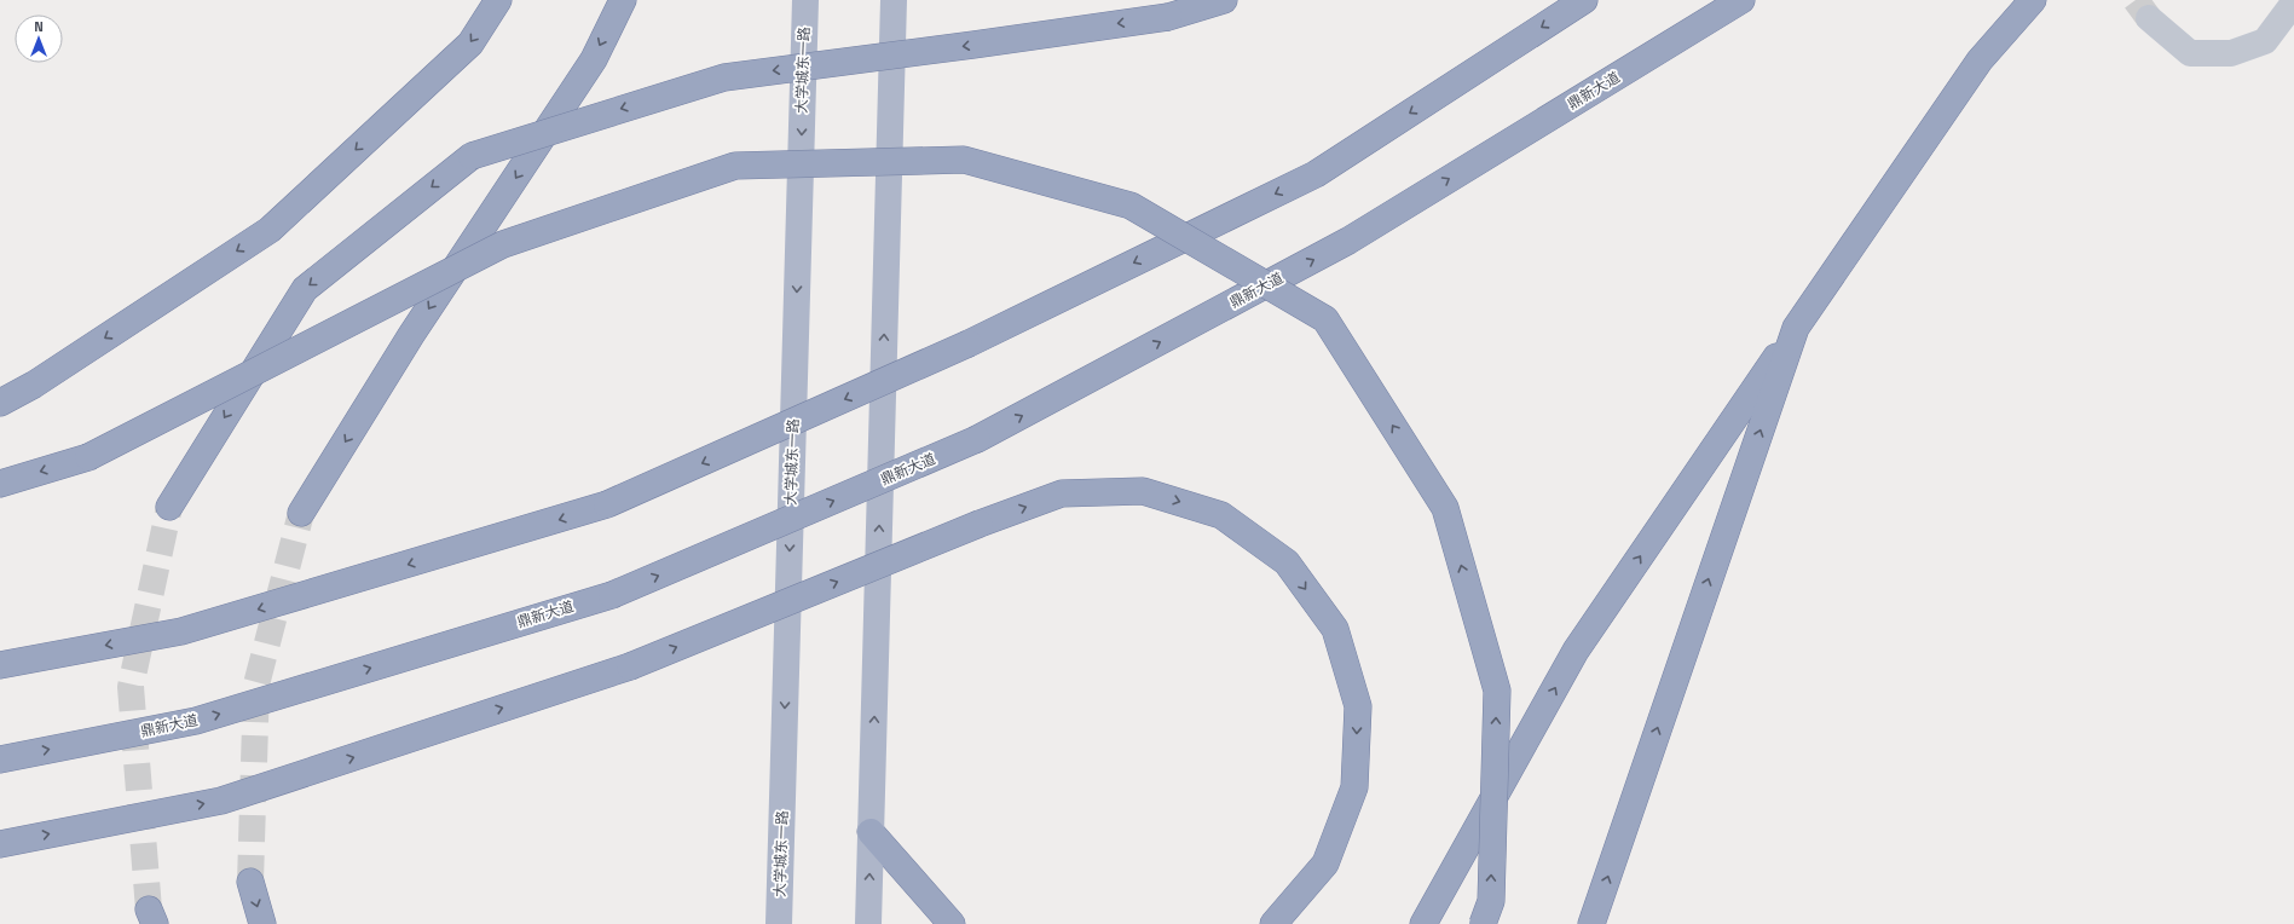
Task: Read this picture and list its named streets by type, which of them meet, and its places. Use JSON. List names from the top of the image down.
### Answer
{
  "streets": {
    "highway": ["鼎新大道"],
    "main road": ["大学城东一路"]
  },
  "north": "top"
}
